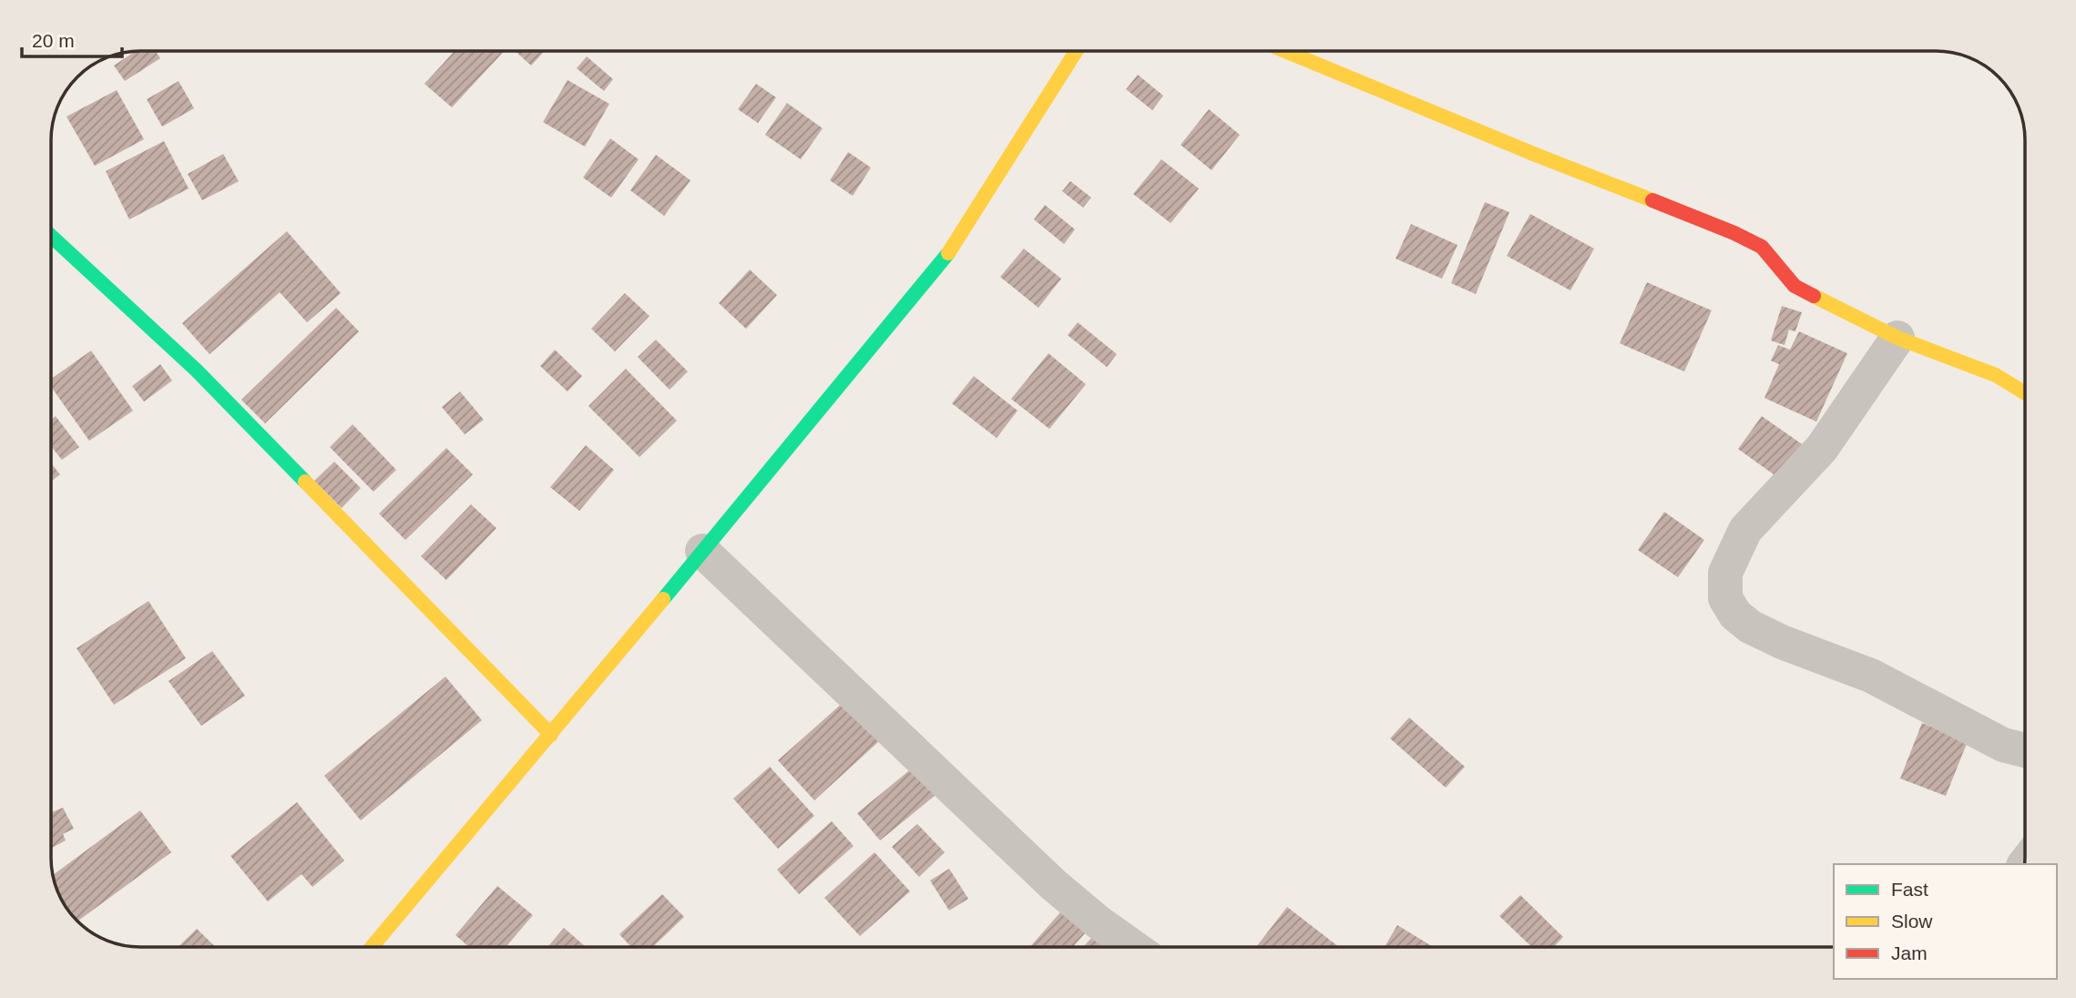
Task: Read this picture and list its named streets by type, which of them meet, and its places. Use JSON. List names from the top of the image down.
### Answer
{
  "legend": ["Fast", "Slow", "Jam"],
  "scale_bar": "20 m"
}
